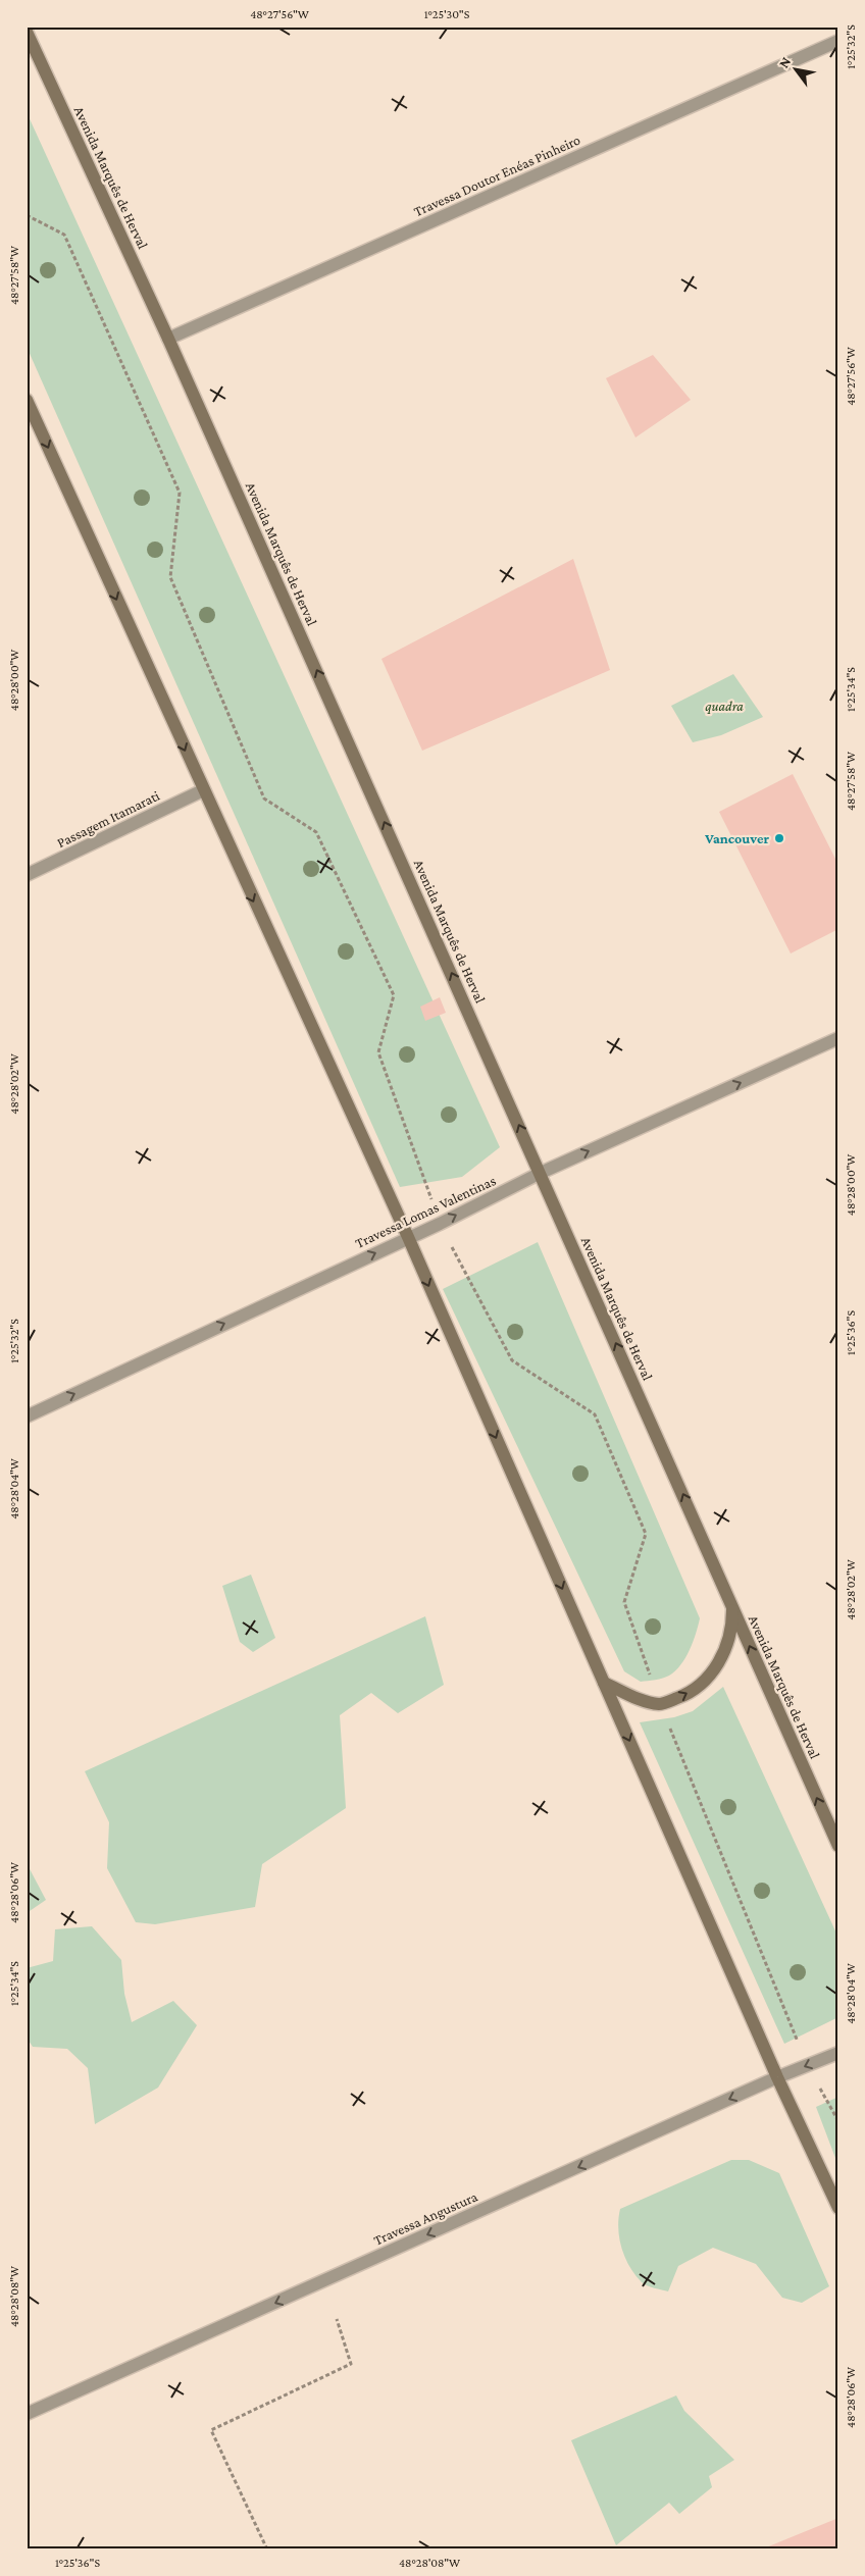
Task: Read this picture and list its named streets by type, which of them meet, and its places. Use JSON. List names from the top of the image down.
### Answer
{
  "streets": {
    "main road": ["Avenida Marquês de Herval"],
    "street": [
      "Travessa Doutor Enéas Pinheiro",
      "Passagem Itamarati",
      "Travessa Lomas Valentinas",
      "Travessa Angustura"
    ]
  },
  "crossings": [
    ["Travessa Doutor Enéas Pinheiro", "Avenida Marquês de Herval"],
    ["Avenida Marquês de Herval", "Travessa Lomas Valentinas"]
  ],
  "one_way": ["Avenida Marquês de Herval", "Travessa Lomas Valentinas", "Travessa Angustura"],
  "parks": ["quadra"],
  "places": ["Vancouver"],
  "north": "top left",
  "coordinates": [
    "48°27'56\"W",
    "1°25'30\"S",
    "1°25'32\"S",
    "48°27'58\"W",
    "48°28'00\"W",
    "1°25'34\"S",
    "48°28'02\"W",
    "1°25'36\"S",
    "48°28'04\"W",
    "48°28'06\"W",
    "48°28'08\"W"
  ]
}
